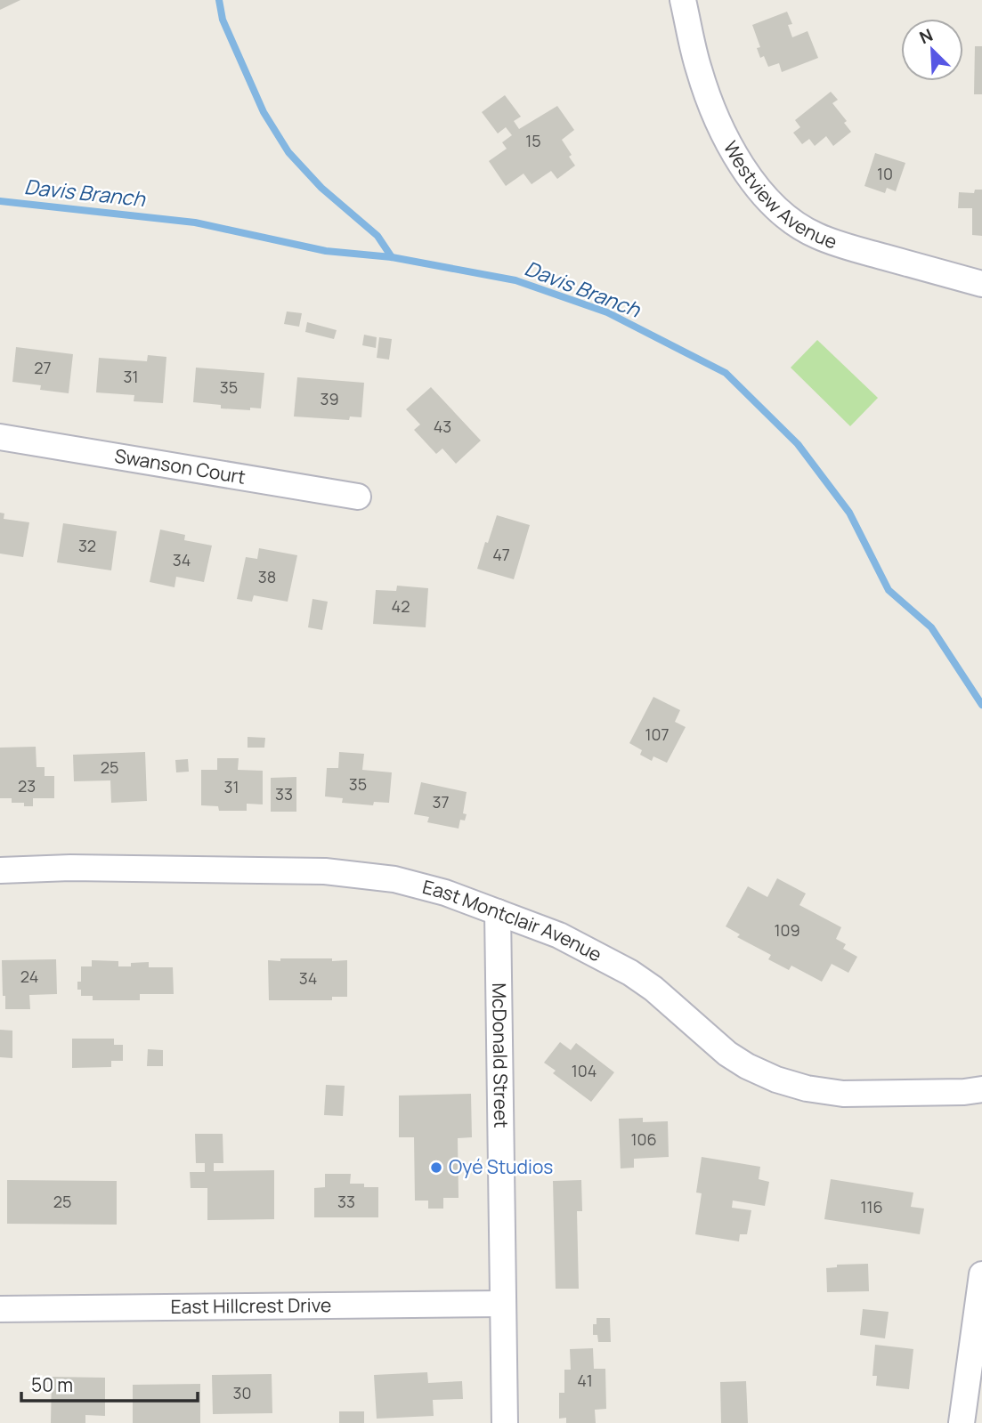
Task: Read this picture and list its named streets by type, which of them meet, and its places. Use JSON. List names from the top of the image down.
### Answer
{
  "streets": {
    "street": [
      "Westview Avenue",
      "Swanson Court",
      "East Montclair Avenue",
      "McDonald Street",
      "East Hillcrest Drive"
    ]
  },
  "crossings": [
    ["East Montclair Avenue", "McDonald Street"],
    ["McDonald Street", "East Hillcrest Drive"]
  ],
  "water": ["Davis Branch"],
  "places": ["Oyé Studios"],
  "house_numbers": [
    "15",
    "10",
    "27",
    "31",
    "35",
    "39",
    "43",
    "32",
    "47",
    "34",
    "38",
    "42",
    "107",
    "25",
    "35",
    "23",
    "31",
    "33",
    "37",
    "109",
    "24",
    "34",
    "104",
    "106",
    "25",
    "33",
    "116",
    "41",
    "30"
  ],
  "scale_bar": "50 m",
  "north": "top left"
}
